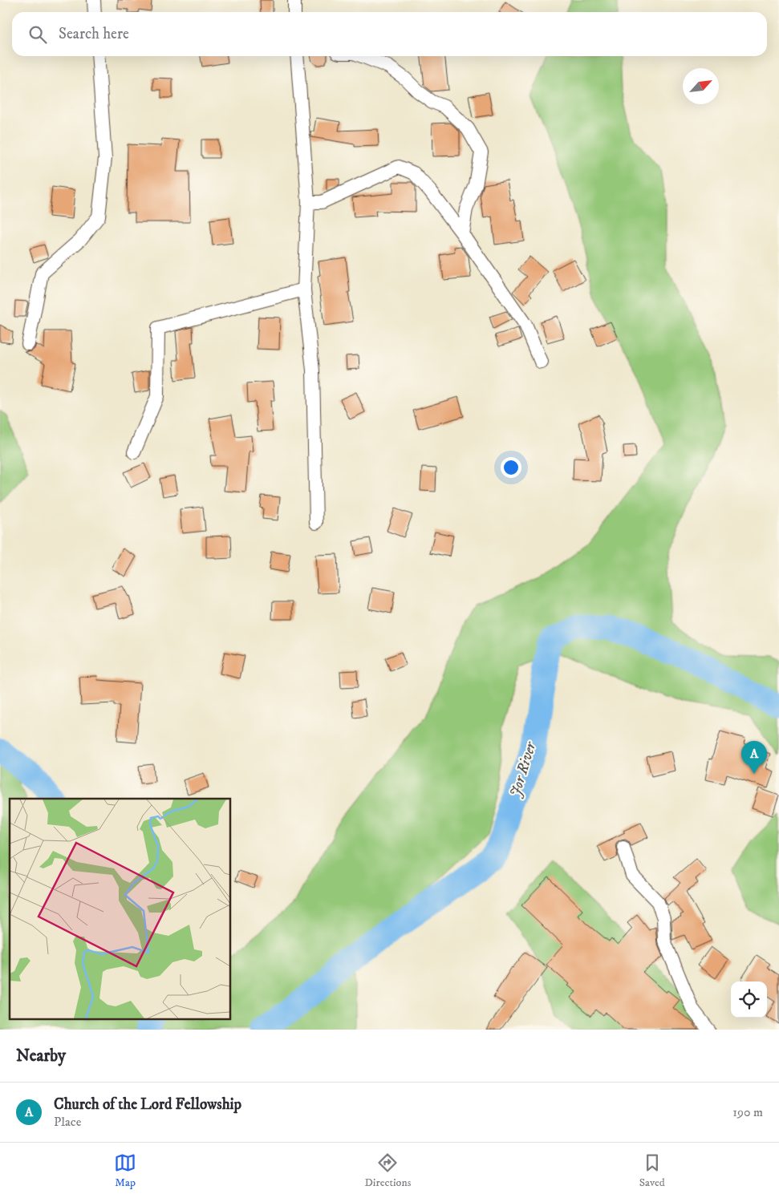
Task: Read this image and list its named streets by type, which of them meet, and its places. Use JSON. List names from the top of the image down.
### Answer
{
  "water": ["Jor River"],
  "north": "top right",
  "page": {
    "search": "Search here",
    "pins": "A",
    "heading": "Nearby",
    "list": [
      {
        "mark": "A",
        "name": "Church of the Lord Fellowship",
        "note": "Place",
        "value": "190 m"
      }
    ],
    "nav": ["Map", "Directions", "Saved"]
  }
}
